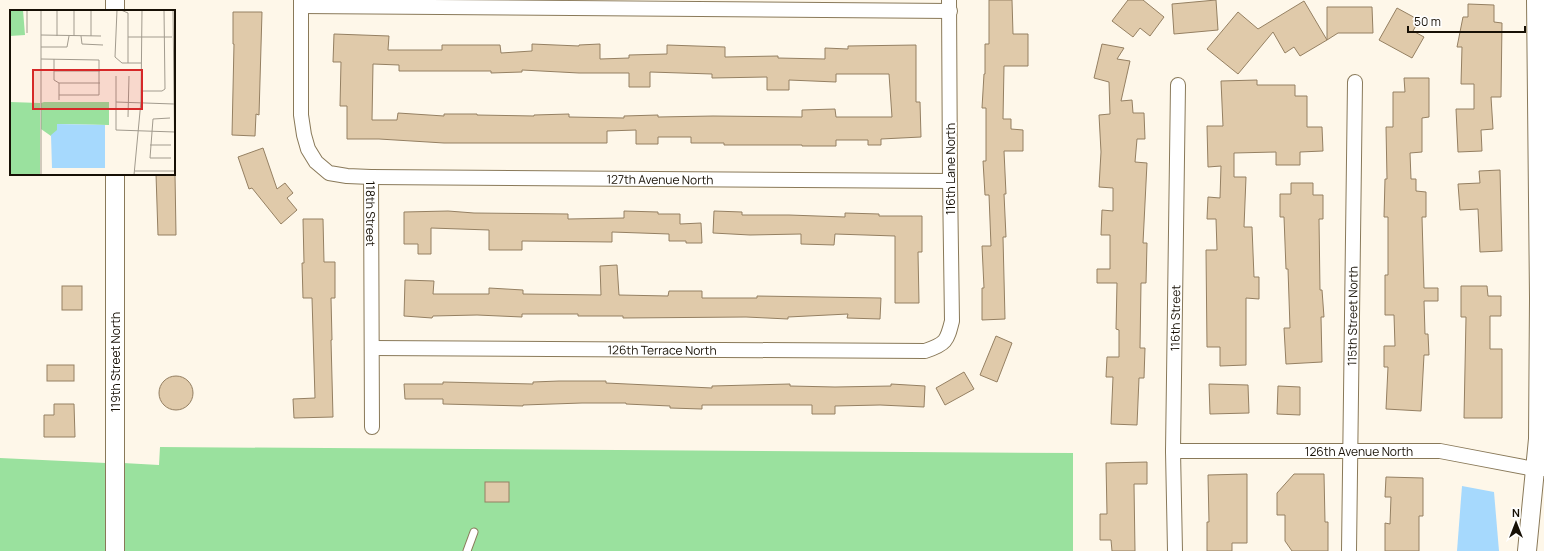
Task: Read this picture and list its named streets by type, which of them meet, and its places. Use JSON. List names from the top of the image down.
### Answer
{
  "streets": {
    "street": [
      "116th Lane North",
      "127th Avenue North",
      "118th Street",
      "115th Street North",
      "116th Street",
      "126th Terrace North",
      "119th Street North",
      "126th Avenue North"
    ]
  },
  "crossings": [
    ["116th Lane North", "127th Avenue North"],
    ["116th Lane North", "126th Terrace North"],
    ["127th Avenue North", "118th Street"],
    ["118th Street", "126th Terrace North"],
    ["115th Street North", "126th Avenue North"],
    ["116th Street", "126th Avenue North"]
  ],
  "scale_bar": "50 m",
  "north": "top"
}
